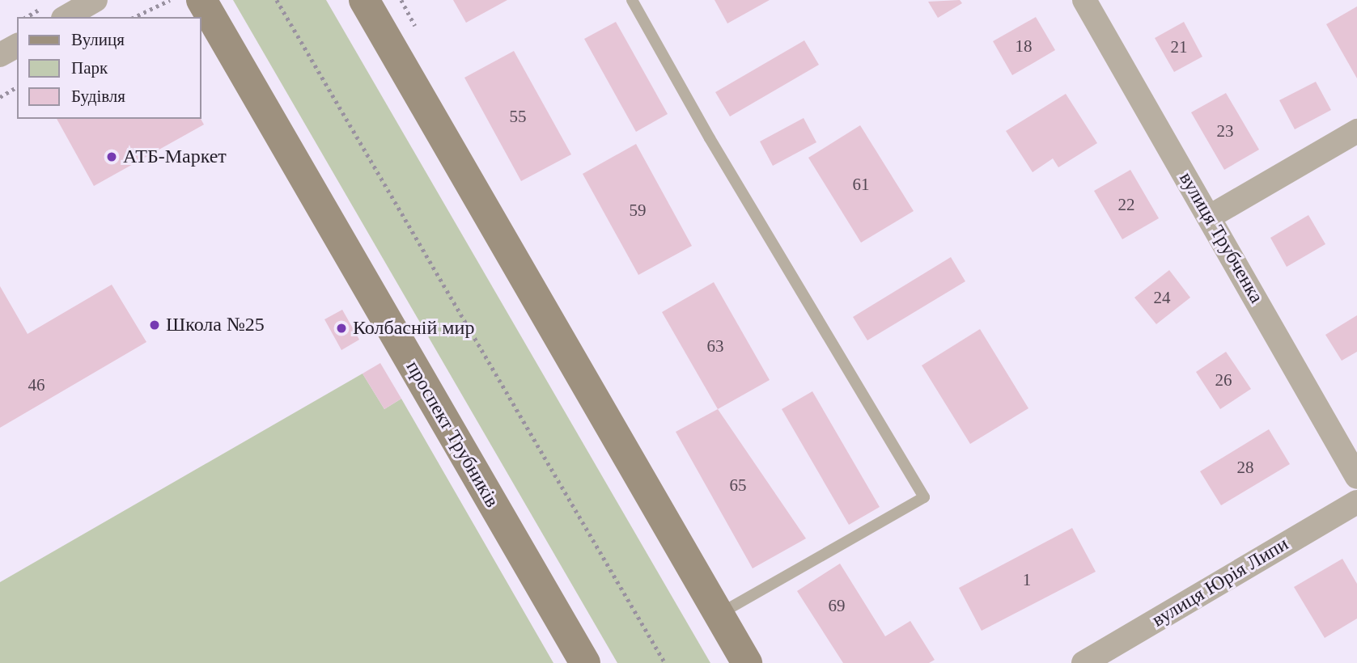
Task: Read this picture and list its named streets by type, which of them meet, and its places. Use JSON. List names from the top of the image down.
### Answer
{
  "streets": {
    "main road": ["проспект Трубників"],
    "street": ["вулиця Трубченка", "вулиця Юрія Липи"]
  },
  "places": ["АТБ-Маркет", "Школа №25", "Колбасній мир"],
  "house_numbers": [
    "18",
    "21",
    "55",
    "23",
    "61",
    "22",
    "59",
    "24",
    "63",
    "26",
    "46",
    "28",
    "65",
    "1",
    "69"
  ],
  "legend": ["Вулиця", "Парк", "Будівля"]
}
